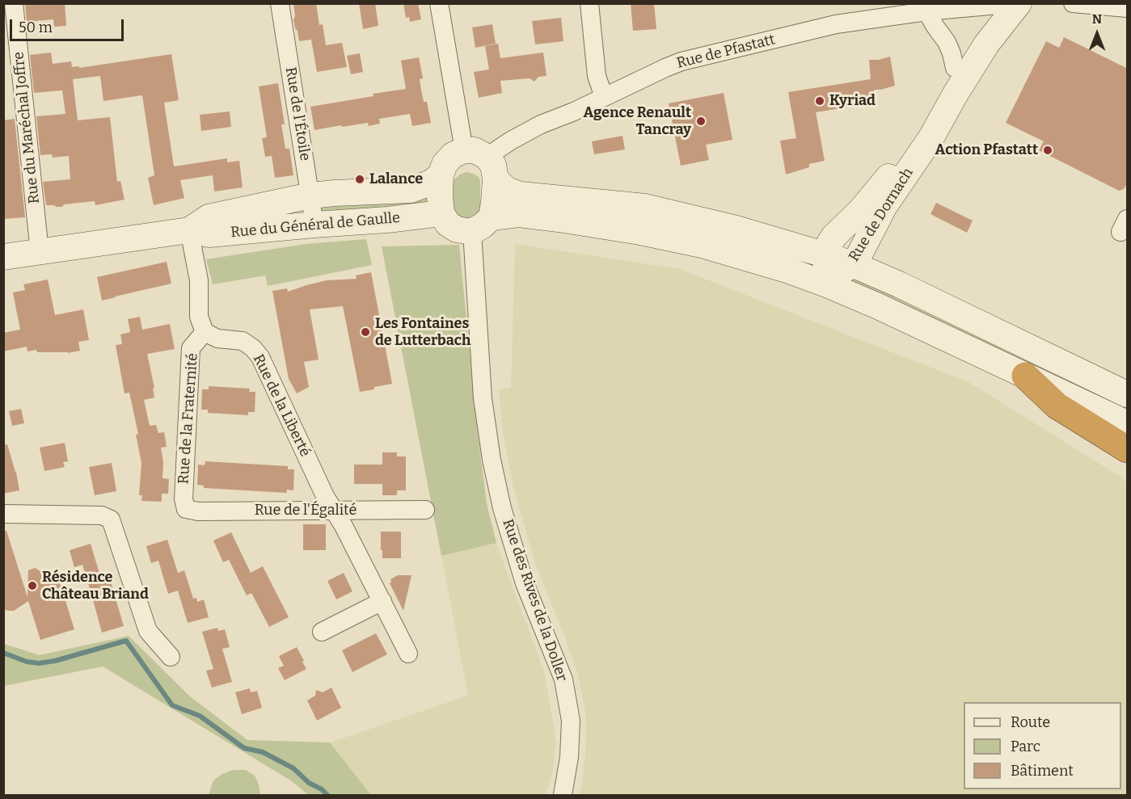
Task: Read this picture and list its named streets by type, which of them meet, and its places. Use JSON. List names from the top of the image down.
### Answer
{
  "streets": {
    "main road": ["Rue de Dornach", "Rue du Général de Gaulle"],
    "street": [
      "Rue de Pfastatt",
      "Rue de l'Étoile",
      "Rue du Maréchal Joffre",
      "Rue de la Liberté",
      "Rue de la Fraternité",
      "Rue de l'Égalité",
      "Rue des Rives de la Doller"
    ]
  },
  "crossings": [
    ["Rue de Pfastatt", "Rue de Dornach"],
    ["Rue de Pfastatt", "Rue du Général de Gaulle"],
    ["Rue de Pfastatt", "Rue des Rives de la Doller"],
    ["Rue de l'Étoile", "Rue du Général de Gaulle"],
    ["Rue du Maréchal Joffre", "Rue du Général de Gaulle"],
    ["Rue du Général de Gaulle", "Rue des Rives de la Doller"],
    ["Rue de la Liberté", "Rue de la Fraternité"],
    ["Rue de la Liberté", "Rue de l'Égalité"],
    ["Rue de la Fraternité", "Rue de l'Égalité"]
  ],
  "places": [
    "Kyriad",
    "Agence Renault Tancray",
    "Action Pfastatt",
    "Lalance",
    "Les Fontaines de Lutterbach",
    "Résidence Château Briand"
  ],
  "legend": ["Route", "Parc", "Bâtiment"],
  "scale_bar": "50 m",
  "north": "top"
}
